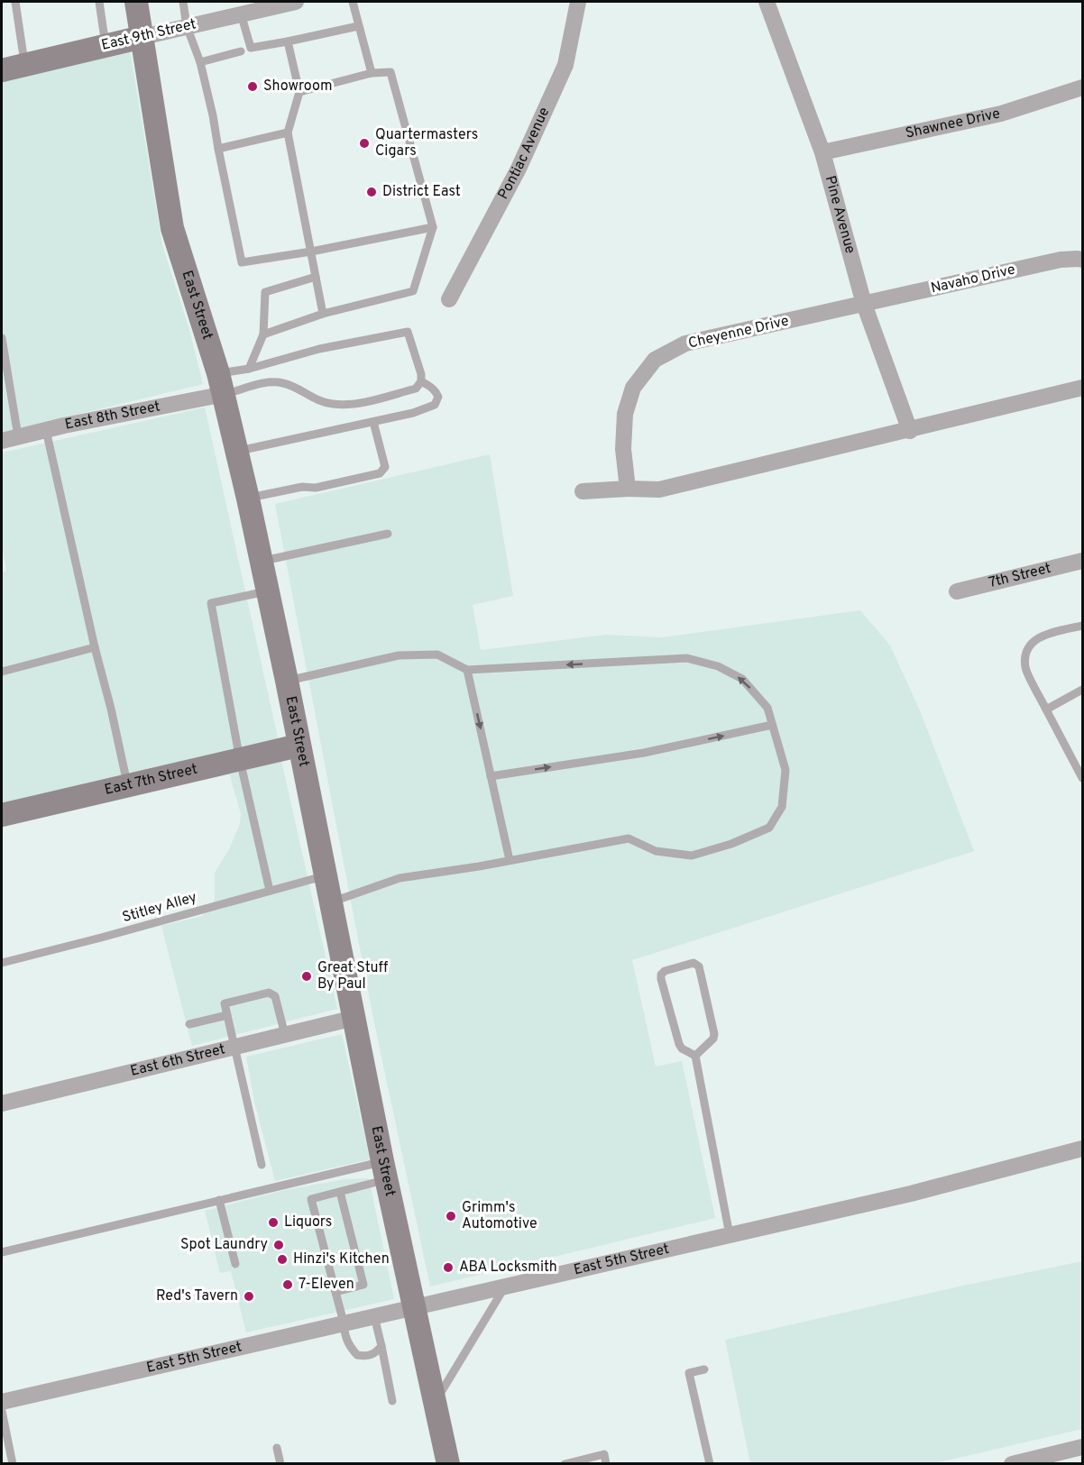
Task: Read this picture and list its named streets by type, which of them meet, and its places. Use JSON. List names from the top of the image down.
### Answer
{
  "streets": {
    "main road": ["East 9th Street", "East Street", "East 7th Street"],
    "street": [
      "Shawnee Drive",
      "Pontiac Avenue",
      "Pine Avenue",
      "Navaho Drive",
      "Cheyenne Drive",
      "East 8th Street",
      "7th Street",
      "East 6th Street",
      "East 5th Street"
    ],
    "lane": ["Stitley Alley"]
  },
  "crossings": [
    ["East 9th Street", "East Street"],
    ["Shawnee Drive", "Pine Avenue"],
    ["Pine Avenue", "Navaho Drive"],
    ["Pine Avenue", "Cheyenne Drive"],
    ["Navaho Drive", "Cheyenne Drive"],
    ["East Street", "East 8th Street"],
    ["East Street", "East 7th Street"],
    ["East Street", "Stitley Alley"],
    ["East Street", "East 6th Street"],
    ["East Street", "East 5th Street"]
  ],
  "places": [
    "Showroom",
    "Quartermasters Cigars",
    "District East",
    "Great Stuff By Paul",
    "Grimm's Automotive",
    "Liquors",
    "Spot Laundry",
    "Hinzi's Kitchen",
    "ABA Locksmith",
    "7-Eleven",
    "Red's Tavern"
  ]
}
